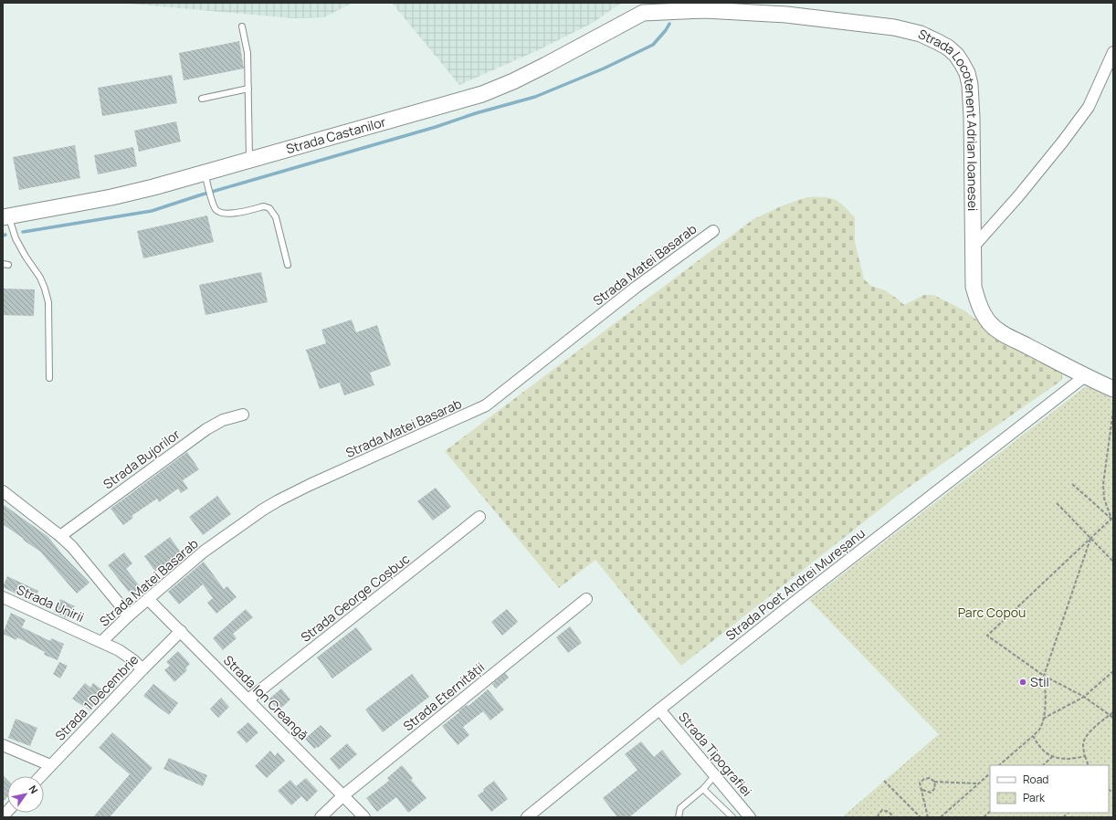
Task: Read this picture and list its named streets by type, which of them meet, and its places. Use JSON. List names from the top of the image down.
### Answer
{
  "streets": {
    "street": [
      "Strada Locotenent Adrian Ioanesei",
      "Strada Castanilor",
      "Strada Matei Basarab",
      "Strada Bujorilor",
      "Strada Poet Andrei Mureșanu",
      "Strada George Coșbuc",
      "Strada Unirii",
      "Strada Eternității",
      "Strada 1 Decembrie",
      "Strada Ion Creangă",
      "Strada Tipografiei"
    ]
  },
  "crossings": [
    ["Strada Locotenent Adrian Ioanesei", "Strada Castanilor"],
    ["Strada Locotenent Adrian Ioanesei", "Strada Poet Andrei Mureșanu"],
    ["Strada Matei Basarab", "Strada Unirii"],
    ["Strada Matei Basarab", "Strada Ion Creangă"],
    ["Strada Poet Andrei Mureșanu", "Strada Tipografiei"],
    ["Strada George Coșbuc", "Strada Ion Creangă"],
    ["Strada Unirii", "Strada 1 Decembrie"],
    ["Strada Eternității", "Strada Ion Creangă"],
    ["Strada 1 Decembrie", "Strada Ion Creangă"]
  ],
  "parks": ["Parc Copou"],
  "places": ["Stil"],
  "legend": ["Road", "Park"],
  "north": "top right"
}
